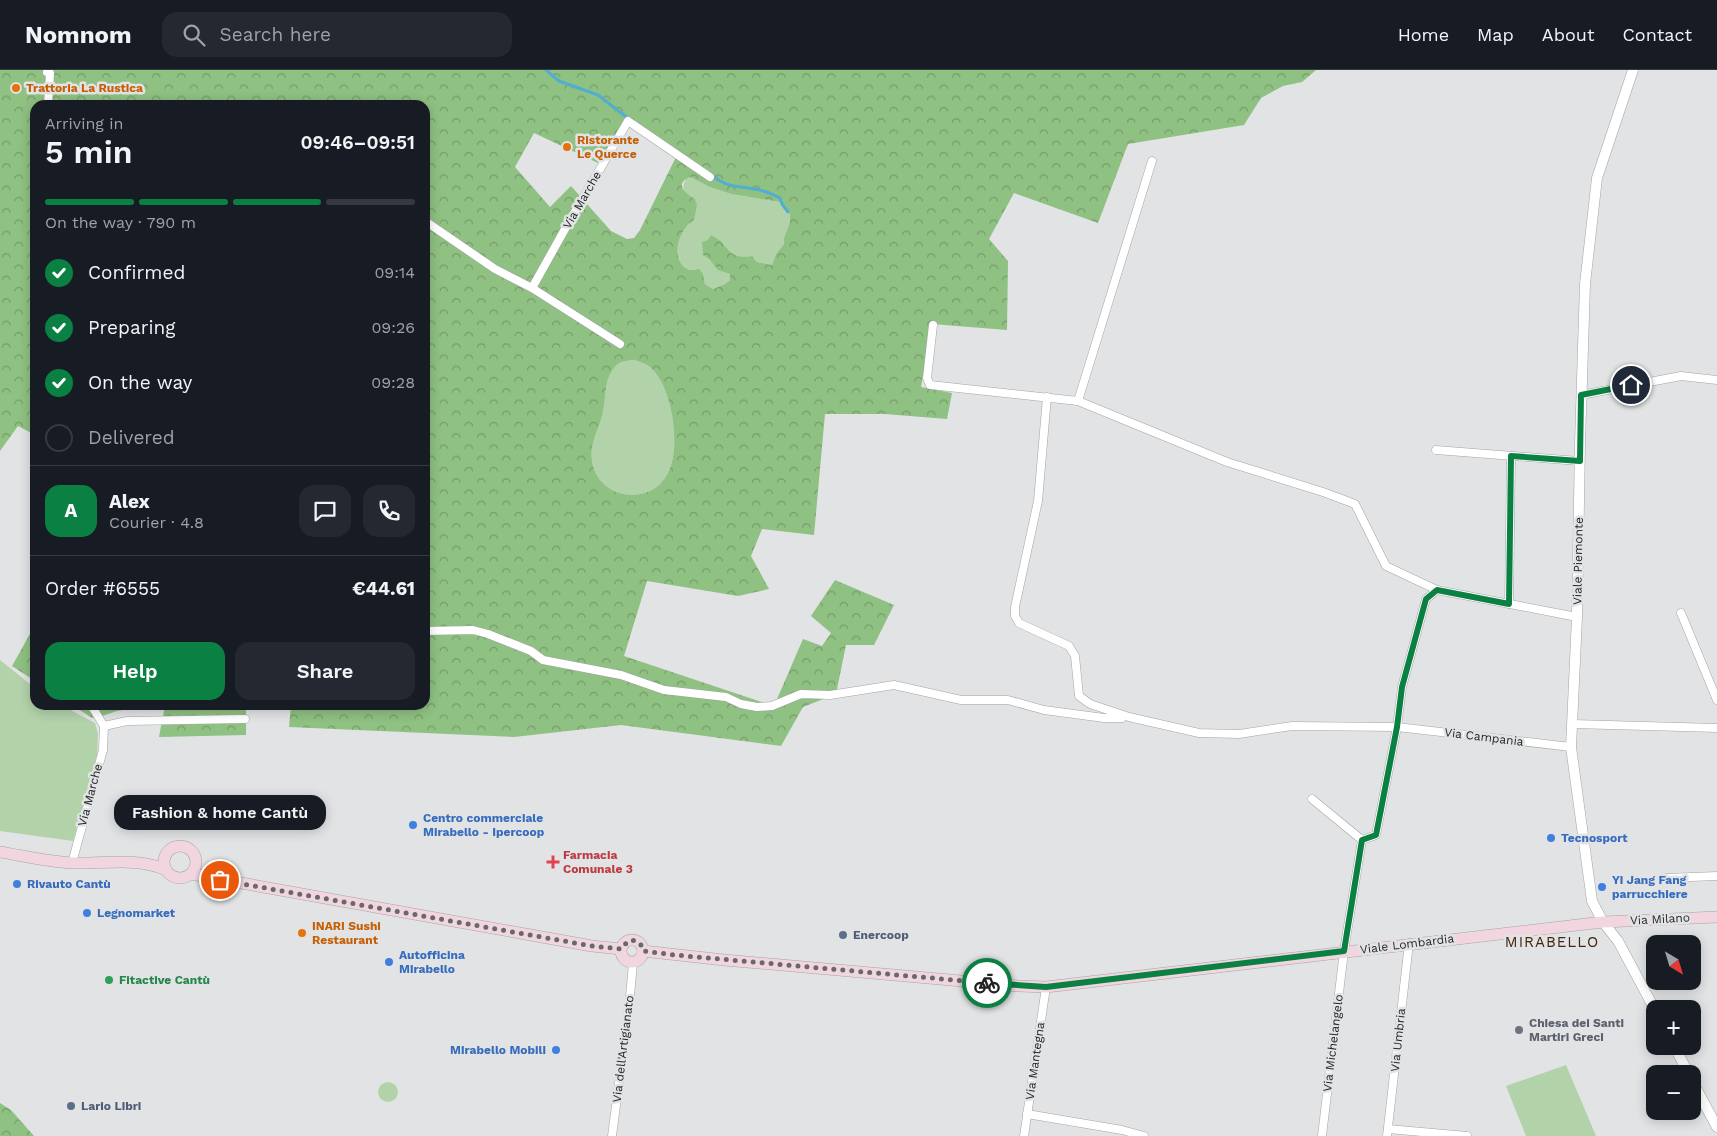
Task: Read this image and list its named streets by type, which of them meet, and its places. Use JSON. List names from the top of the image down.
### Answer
{
  "streets": {
    "main road": ["Via Milano", "Viale Lombardia"],
    "street": [
      "Via Marche",
      "Viale Piemonte",
      "Via Campania",
      "Via Umbria",
      "Via Michelangelo",
      "Via dell'Artigianato",
      "Via Mantegna"
    ]
  },
  "crossings": [
    ["Viale Piemonte", "Via Campania"],
    ["Viale Piemonte", "Via Milano"],
    ["Viale Piemonte", "Viale Lombardia"],
    ["Via Milano", "Viale Lombardia"],
    ["Viale Lombardia", "Via Umbria"],
    ["Viale Lombardia", "Via Michelangelo"],
    ["Viale Lombardia", "Via dell'Artigianato"],
    ["Viale Lombardia", "Via Mantegna"]
  ],
  "districts": ["MIRABELLO"],
  "places": {
    "other": [
      "Trattoria La Rustica",
      "Ristorante Le Querce",
      "Centro commerciale Mirabello - Ipercoop",
      "Tecnosport",
      "Fashion & home Cantù",
      "Rivauto Cantù",
      "Yi Jang Fang parrucchiere",
      "Legnomarket",
      "INARI Sushi Restaurant",
      "Enercoop",
      "Autofficina Mirabello",
      "Fitactive Cantù",
      "Chiesa dei Santi Martiri Greci",
      "Mirabello Mobili",
      "Lario Libri"
    ],
    "health": ["Farmacia Comunale 3"]
  },
  "north": "bottom right",
  "page": {
    "header": "Nomnom",
    "search": "Search here",
    "nav": [
      "Home",
      "Map",
      "About",
      "Contact"
    ],
    "heading": ["5 min", "Arriving in", "09:46–09:51"],
    "panel": [
      "Alex",
      "Courier · 4.8",
      "Order #6555",
      "€44.61"
    ],
    "bar": "On the way · 790 m",
    "list": [
      ["Confirmed", "09:14"],
      ["Preparing", "09:26"],
      ["On the way", "09:28"],
      "Delivered"
    ],
    "round": "A",
    "buttons": ["Help", "Share"],
    "bubble": "Fashion & home Cantù",
    "map_buttons": ["+", "−"]
  }
}
